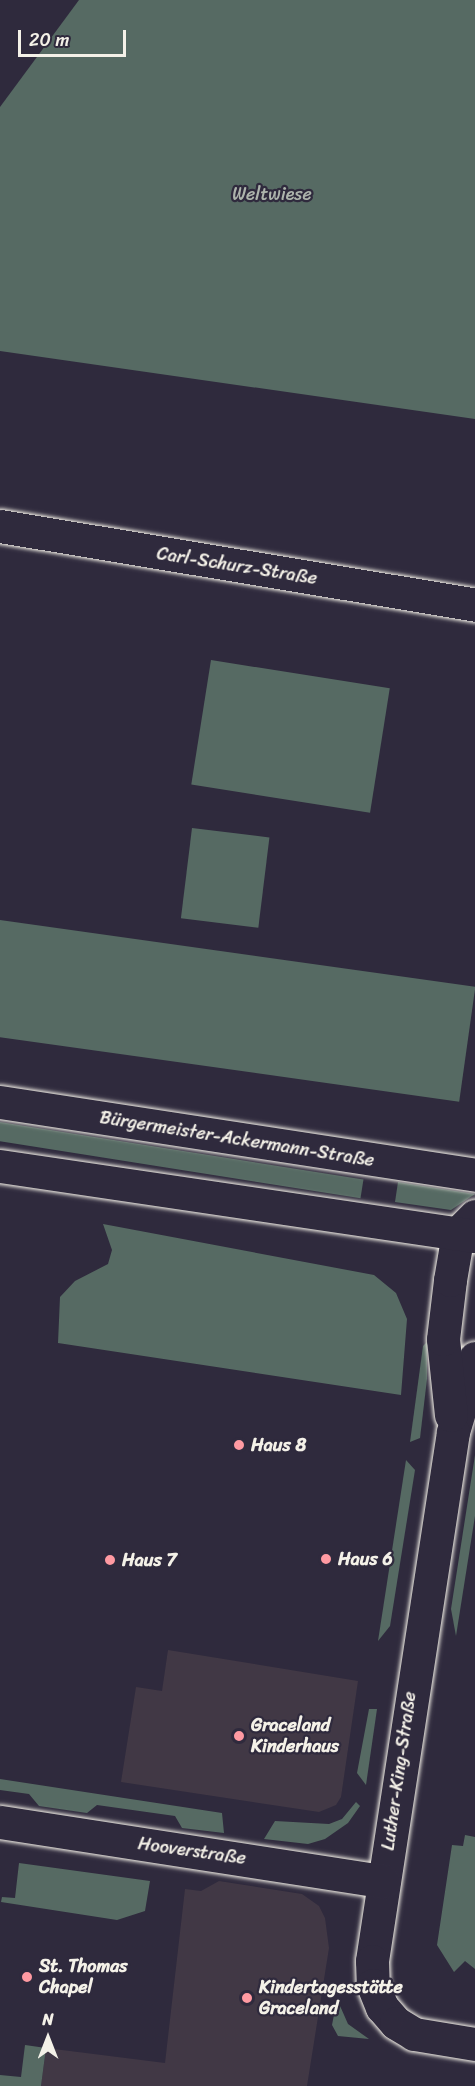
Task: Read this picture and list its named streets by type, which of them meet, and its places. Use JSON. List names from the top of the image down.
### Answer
{
  "streets": {
    "street": [
      "Carl-Schurz-Straße",
      "Bürgermeister-Ackermann-Straße",
      "Luther-King-Straße",
      "Hooverstraße"
    ]
  },
  "crossings": [
    ["Luther-King-Straße", "Hooverstraße"]
  ],
  "parks": ["Weltwiese"],
  "places": [
    "Haus 8",
    "Haus 6",
    "Haus 7",
    "Graceland Kinderhaus",
    "St. Thomas Chapel",
    "Kindertagesstätte Graceland"
  ],
  "scale_bar": "20 m",
  "north": "top"
}
